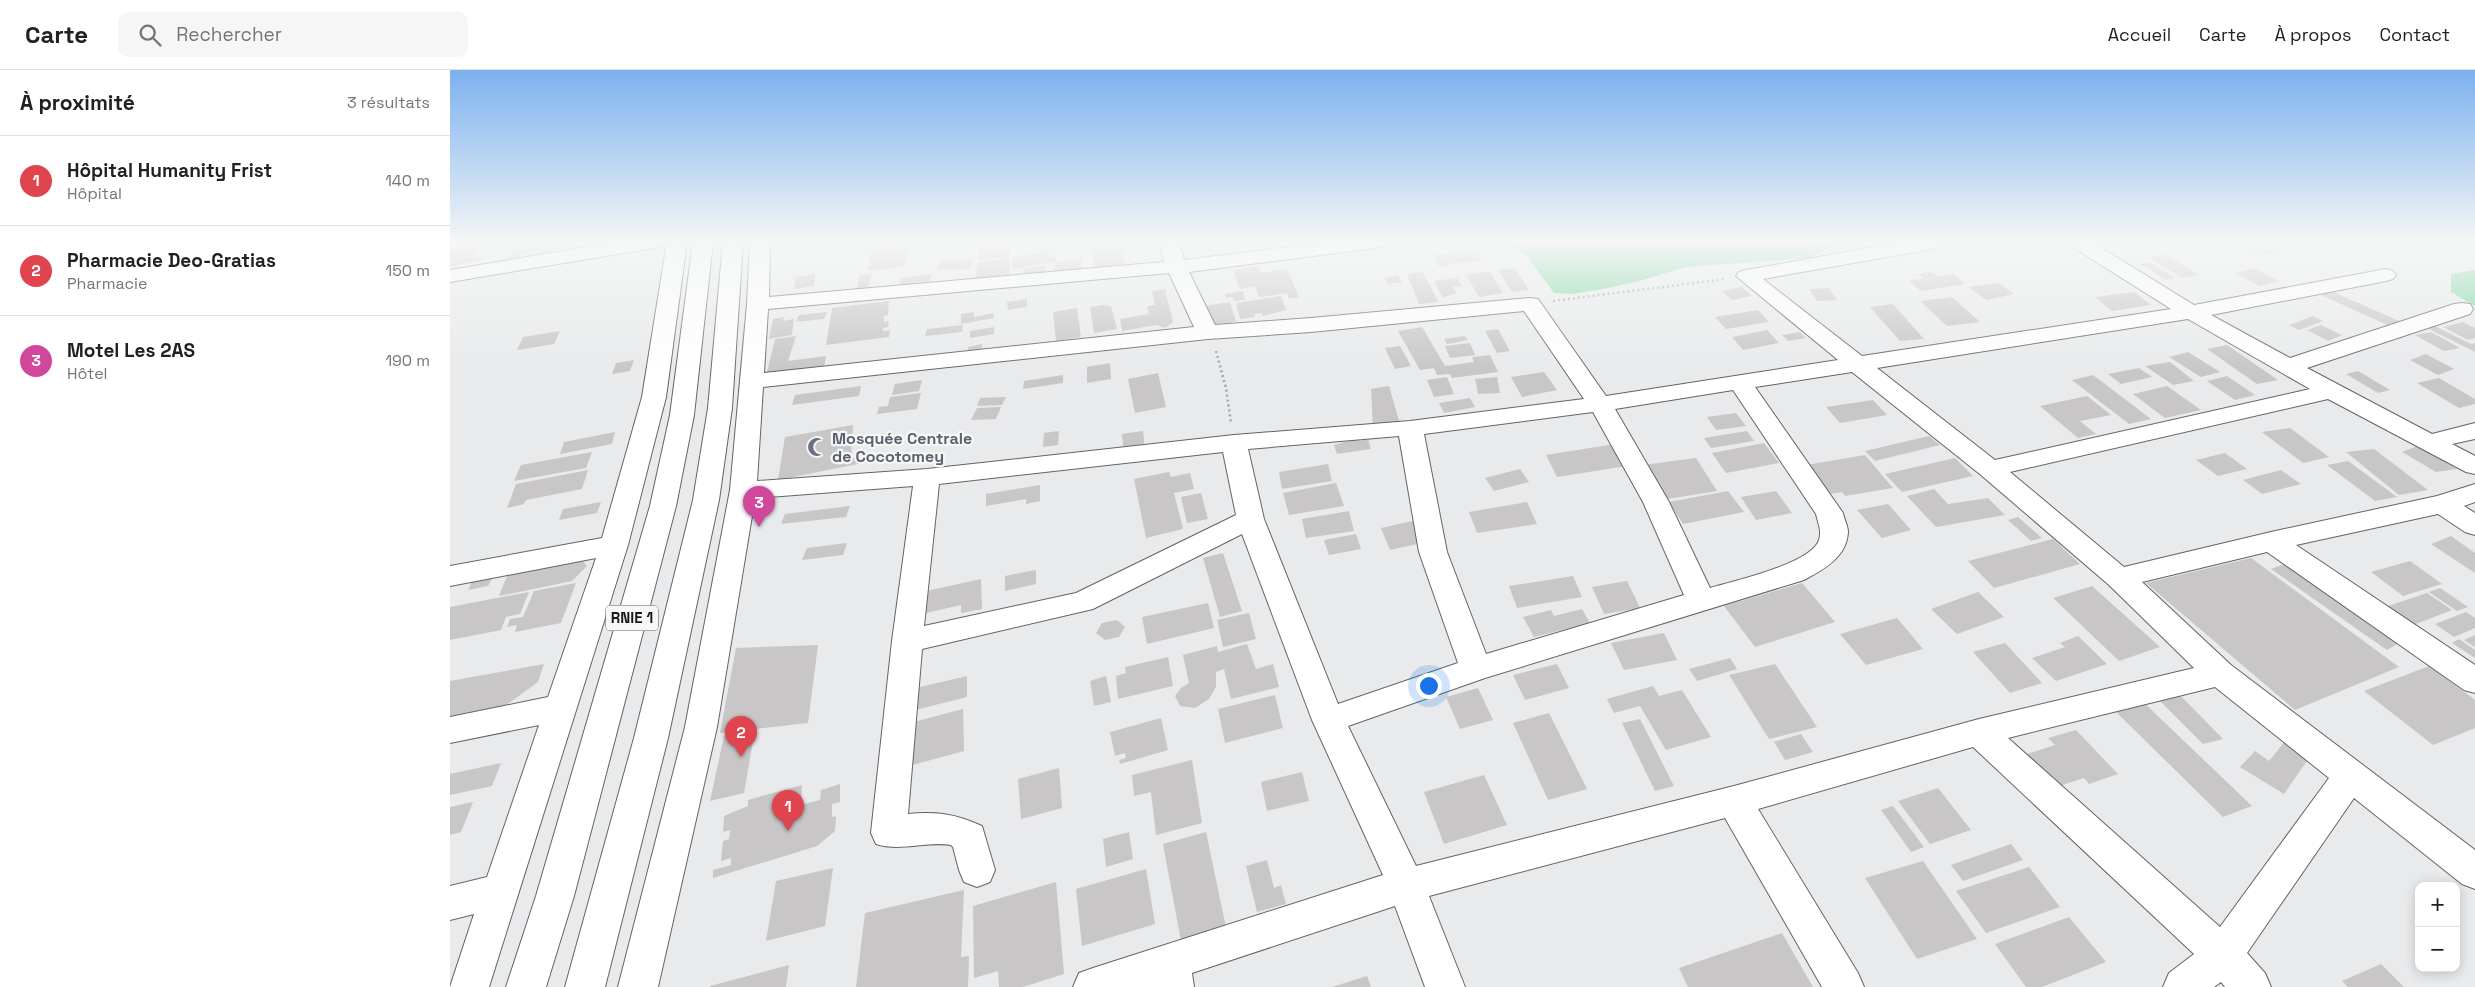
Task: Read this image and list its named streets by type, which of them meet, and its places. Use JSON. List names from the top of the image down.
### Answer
{
  "streets": {
    "main road": ["RNIE 1"]
  },
  "places": {
    "mosque": ["Mosquée Centrale de Cocotomey"]
  },
  "page": {
    "header": "Carte",
    "search": "Rechercher",
    "nav": [
      "Accueil",
      "Carte",
      "À propos",
      "Contact"
    ],
    "heading": ["À proximité", "3 résultats"],
    "list": [
      {
        "mark": "1",
        "name": "Hôpital Humanity Frist",
        "note": "Hôpital",
        "value": "140 m"
      },
      {
        "mark": "2",
        "name": "Pharmacie Deo-Gratias",
        "note": "Pharmacie",
        "value": "150 m"
      },
      {
        "mark": "3",
        "name": "Motel Les 2AS",
        "note": "Hôtel",
        "value": "190 m"
      }
    ],
    "pins": ["3", "2", "1"],
    "map_buttons": ["+", "−"]
  }
}
